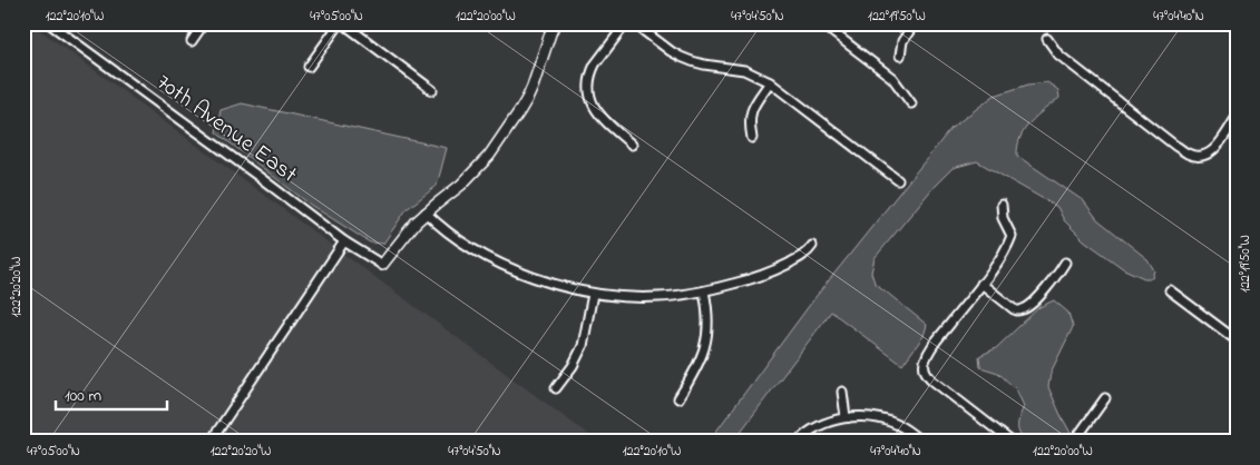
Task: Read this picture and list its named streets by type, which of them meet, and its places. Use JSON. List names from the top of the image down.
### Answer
{
  "streets": {
    "street": ["70th Avenue East"]
  },
  "scale_bar": "100 m",
  "coordinates": [
    "122°20'10\"W",
    "47°05'00\"N",
    "122°20'00\"W",
    "47°04'50\"N",
    "122°19'50\"W",
    "47°04'40\"N",
    "122°20'20\"W"
  ]
}
